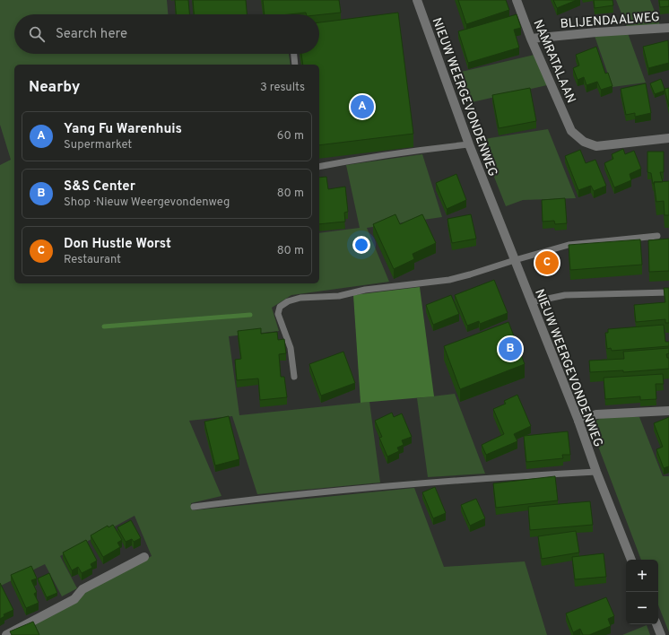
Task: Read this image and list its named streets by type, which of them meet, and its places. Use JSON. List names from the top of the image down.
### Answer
{
  "streets": {
    "street": ["BLIJENDAALWEG", "NAMRATALAAN", "NIEUW WEERGEVONDENWEG"]
  },
  "crossings": [
    ["BLIJENDAALWEG", "NAMRATALAAN"]
  ],
  "page": {
    "search": "Search here",
    "heading": ["Nearby", "3 results"],
    "pins": ["A", "C", "B"],
    "list": [
      {
        "mark": "A",
        "name": "Yang Fu Warenhuis",
        "note": "Supermarket",
        "value": "60 m"
      },
      {
        "mark": "B",
        "name": "S&S Center",
        "note": "Shop · Nieuw Weergevondenweg",
        "value": "80 m"
      },
      {
        "mark": "C",
        "name": "Don Hustle Worst",
        "note": "Restaurant",
        "value": "80 m"
      }
    ],
    "map_buttons": ["+", "−"]
  }
}
